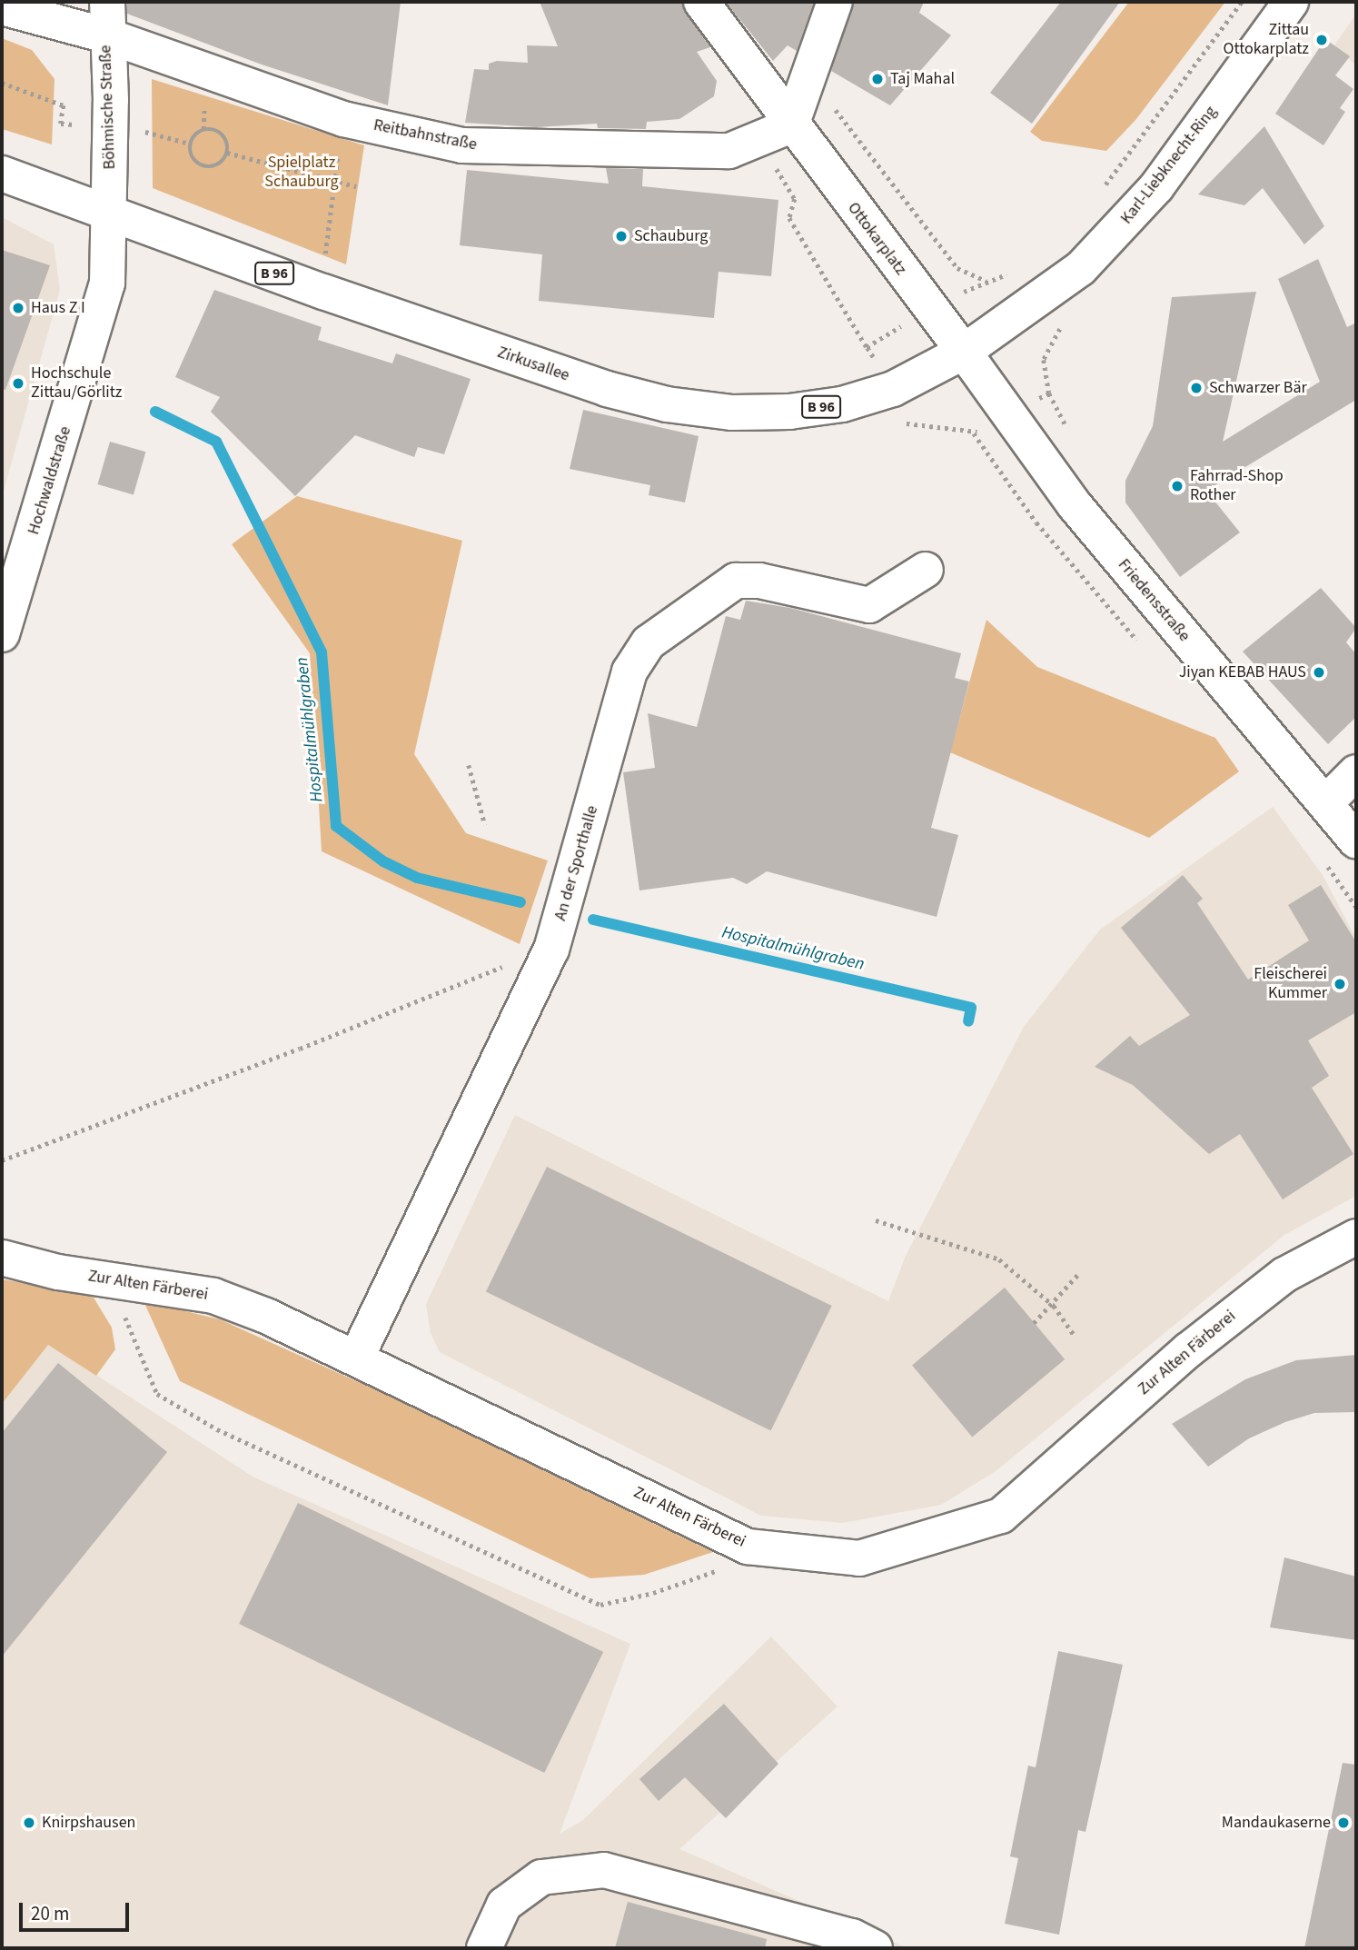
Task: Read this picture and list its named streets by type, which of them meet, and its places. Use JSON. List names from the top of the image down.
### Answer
{
  "streets": {
    "street": [
      "Böhmische Straße",
      "Reitbahnstraße",
      "Karl-Liebknecht-Ring",
      "Ottokarplatz",
      "B 96",
      "Zirkusallee",
      "Hochwaldstraße",
      "Friedensstraße",
      "An der Sporthalle",
      "Zur Alten Färberei"
    ]
  },
  "crossings": [
    ["Böhmische Straße", "Reitbahnstraße"],
    ["Böhmische Straße", "B 96"],
    ["Böhmische Straße", "Zirkusallee"],
    ["Böhmische Straße", "Hochwaldstraße"],
    ["Reitbahnstraße", "Ottokarplatz"],
    ["Karl-Liebknecht-Ring", "Ottokarplatz"],
    ["Karl-Liebknecht-Ring", "Zirkusallee"],
    ["Karl-Liebknecht-Ring", "Friedensstraße"],
    ["Ottokarplatz", "Zirkusallee"],
    ["Ottokarplatz", "Friedensstraße"],
    ["B 96", "Zirkusallee"],
    ["B 96", "Hochwaldstraße"],
    ["Zirkusallee", "Hochwaldstraße"],
    ["Zirkusallee", "Friedensstraße"],
    ["An der Sporthalle", "Zur Alten Färberei"]
  ],
  "water": ["Hospitalmühlgraben"],
  "parks": ["Spielplatz Schauburg"],
  "places": [
    "Zittau Ottokarplatz",
    "Taj Mahal",
    "Schauburg",
    "Haus Z I",
    "Hochschule Zittau/Görlitz",
    "Schwarzer Bär",
    "Fahrrad-Shop Rother",
    "Jiyan KEBAB HAUS",
    "Fleischerei Kummer",
    "Knirpshausen",
    "Mandaukaserne"
  ],
  "scale_bar": "20 m"
}
